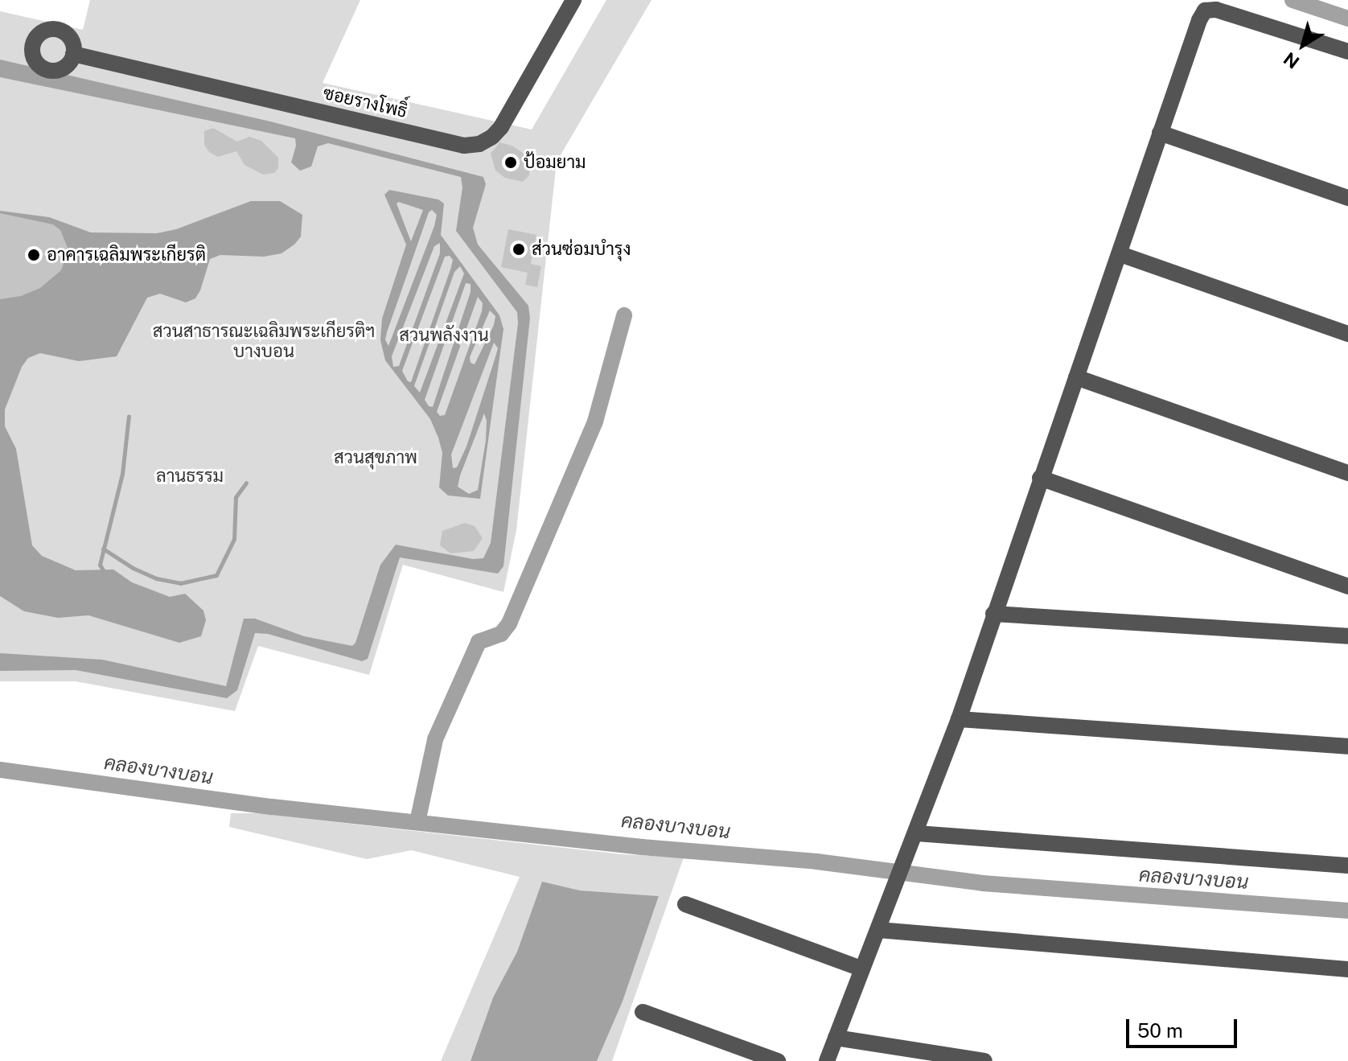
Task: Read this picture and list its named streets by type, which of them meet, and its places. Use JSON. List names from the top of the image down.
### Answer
{
  "streets": {
    "street": ["ซอยรางโพธิ์"]
  },
  "water": ["คลองบางบอน"],
  "parks": [
    "สวนสาธารณะเฉลิมพระเกียรติฯ บางบอน",
    "สวนพลังงาน",
    "สวนสุขภาพ",
    "ลานธรรม"
  ],
  "places": ["ป้อมยาม", "ส่วนซ่อมบำรุง", "อาคารเฉลิมพระเกียรติ"],
  "scale_bar": "50 m",
  "north": "bottom left"
}
